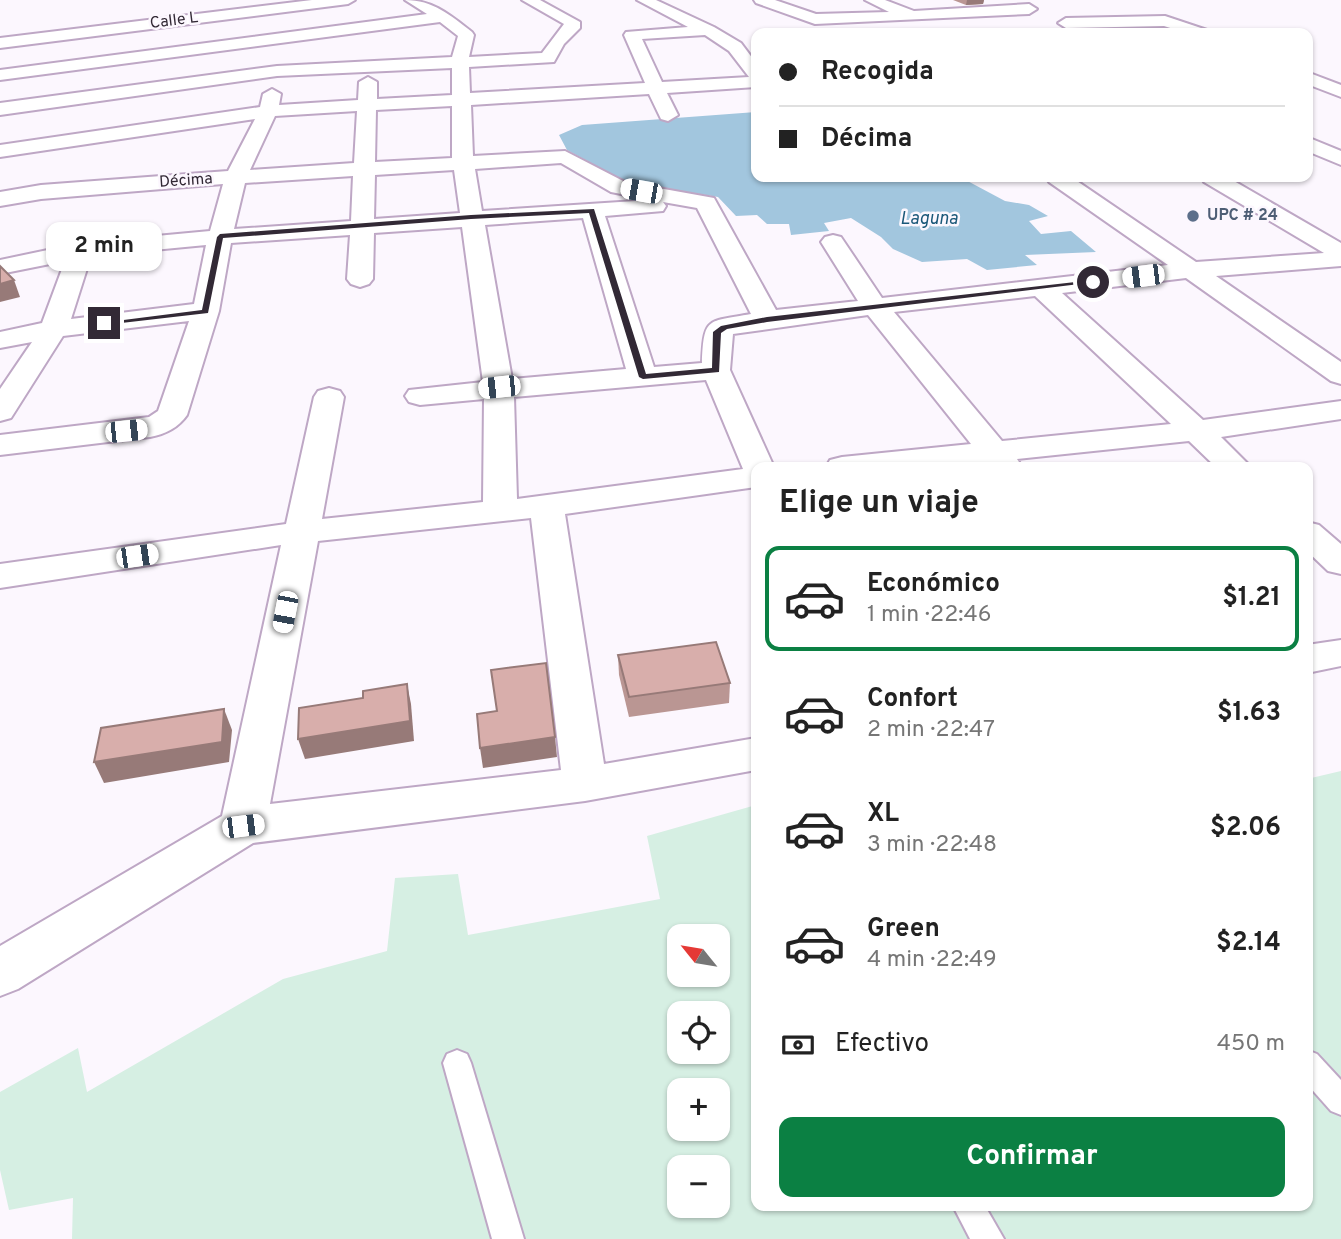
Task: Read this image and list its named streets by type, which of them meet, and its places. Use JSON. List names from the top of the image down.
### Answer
{
  "streets": {
    "street": ["Calle L", "Décima"]
  },
  "water": ["Laguna"],
  "places": ["UPC # 24"],
  "north": "top left",
  "page": {
    "banner": ["Recogida", "Décima"],
    "bubble": "2 min",
    "heading": "Elige un viaje",
    "list": [
      {
        "name": "Económico",
        "note": "1 min · 22:46",
        "value": "$1.21"
      },
      {
        "name": "Confort",
        "note": "2 min · 22:47",
        "value": "$1.63"
      },
      {
        "name": "XL",
        "note": "3 min · 22:48",
        "value": "$2.06"
      },
      {
        "name": "Green",
        "note": "4 min · 22:49",
        "value": "$2.14"
      }
    ],
    "map_buttons": ["+", "−"],
    "pay": ["Efectivo", "450 m"],
    "buttons": "Confirmar"
  }
}
